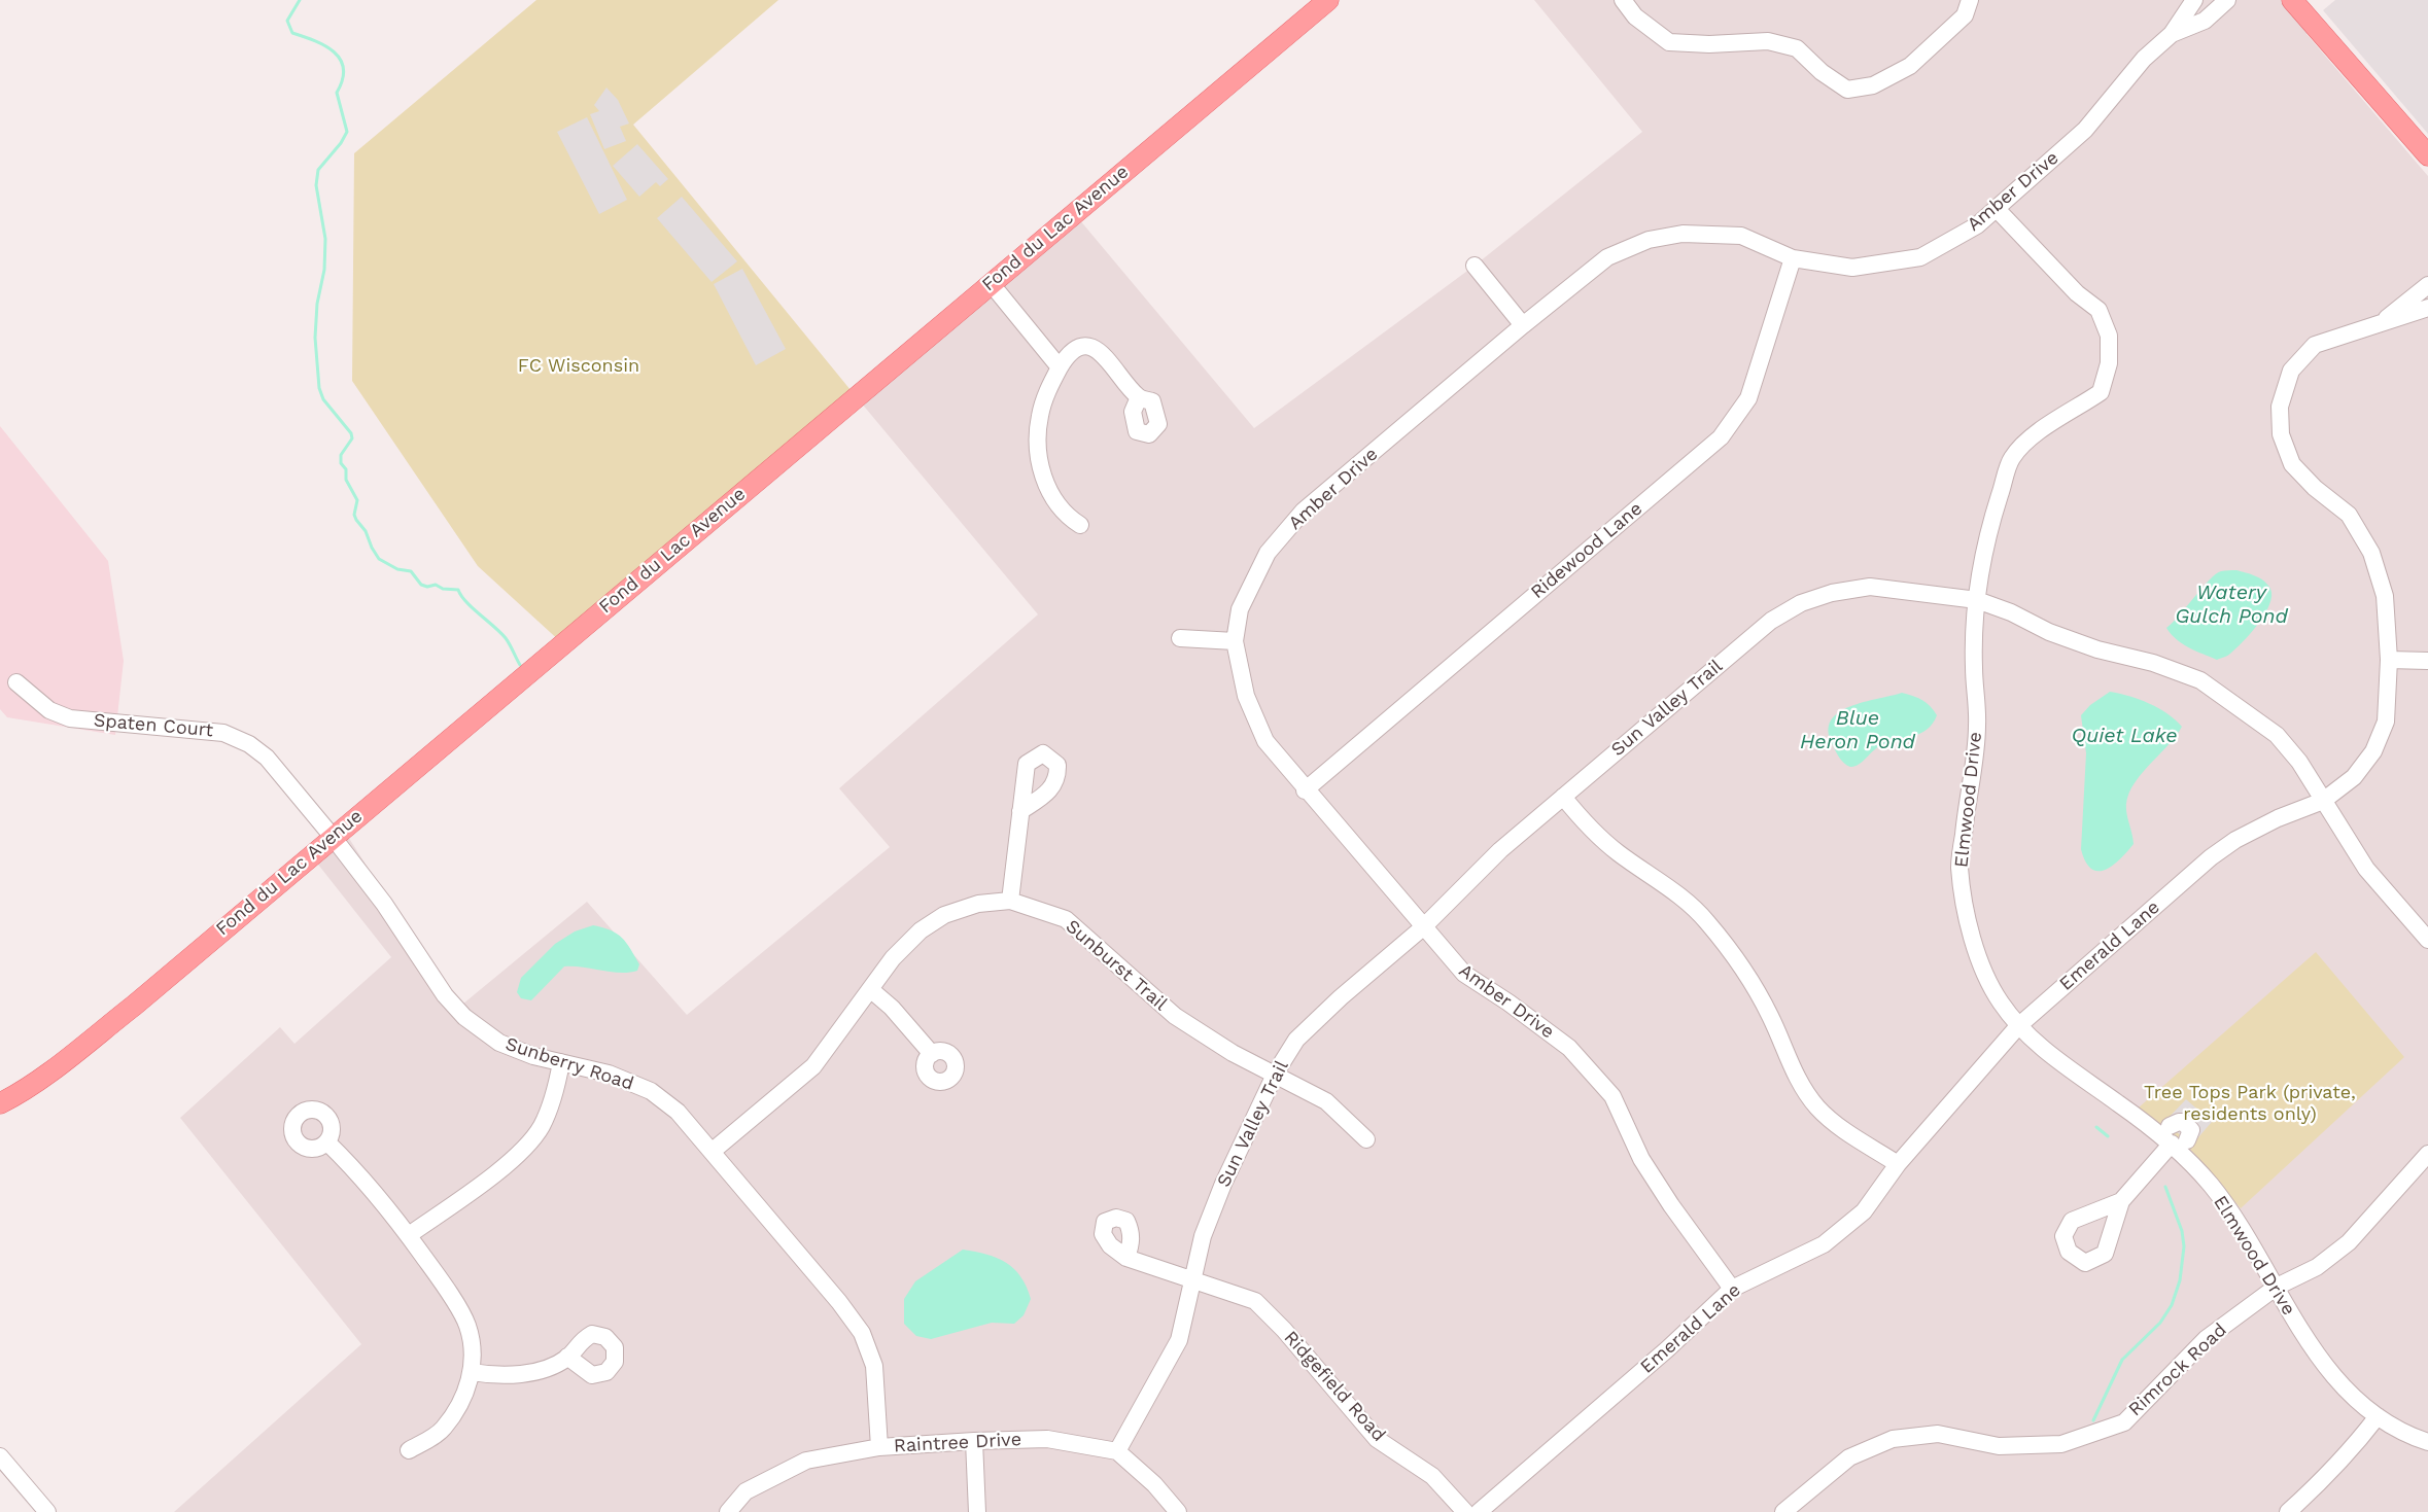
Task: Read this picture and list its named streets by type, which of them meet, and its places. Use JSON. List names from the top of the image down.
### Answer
{
  "streets": {
    "main road": ["Fond du Lac Avenue"],
    "street": [
      "Amber Drive",
      "Ridewood Lane",
      "Sun Valley Trail",
      "Spaten Court",
      "Elmwood Drive",
      "Emerald Lane",
      "Sunburst Trail",
      "Sunberry Road",
      "Rimrock Road",
      "Ridgefield Road",
      "Raintree Drive"
    ]
  },
  "crossings": [
    ["Amber Drive", "Ridewood Lane"],
    ["Amber Drive", "Sun Valley Trail"],
    ["Amber Drive", "Elmwood Drive"],
    ["Amber Drive", "Emerald Lane"],
    ["Fond du Lac Avenue", "Spaten Court"],
    ["Fond du Lac Avenue", "Sunberry Road"],
    ["Sun Valley Trail", "Elmwood Drive"],
    ["Sun Valley Trail", "Emerald Lane"],
    ["Sun Valley Trail", "Sunburst Trail"],
    ["Sun Valley Trail", "Ridgefield Road"],
    ["Sun Valley Trail", "Raintree Drive"],
    ["Spaten Court", "Sunberry Road"],
    ["Elmwood Drive", "Emerald Lane"],
    ["Elmwood Drive", "Rimrock Road"],
    ["Sunburst Trail", "Sunberry Road"],
    ["Sunberry Road", "Raintree Drive"]
  ],
  "water": ["Watery Gulch Pond", "Blue Heron Pond", "Quiet Lake"],
  "parks": ["FC Wisconsin", "Tree Tops Park (private, residents only)"]
}
